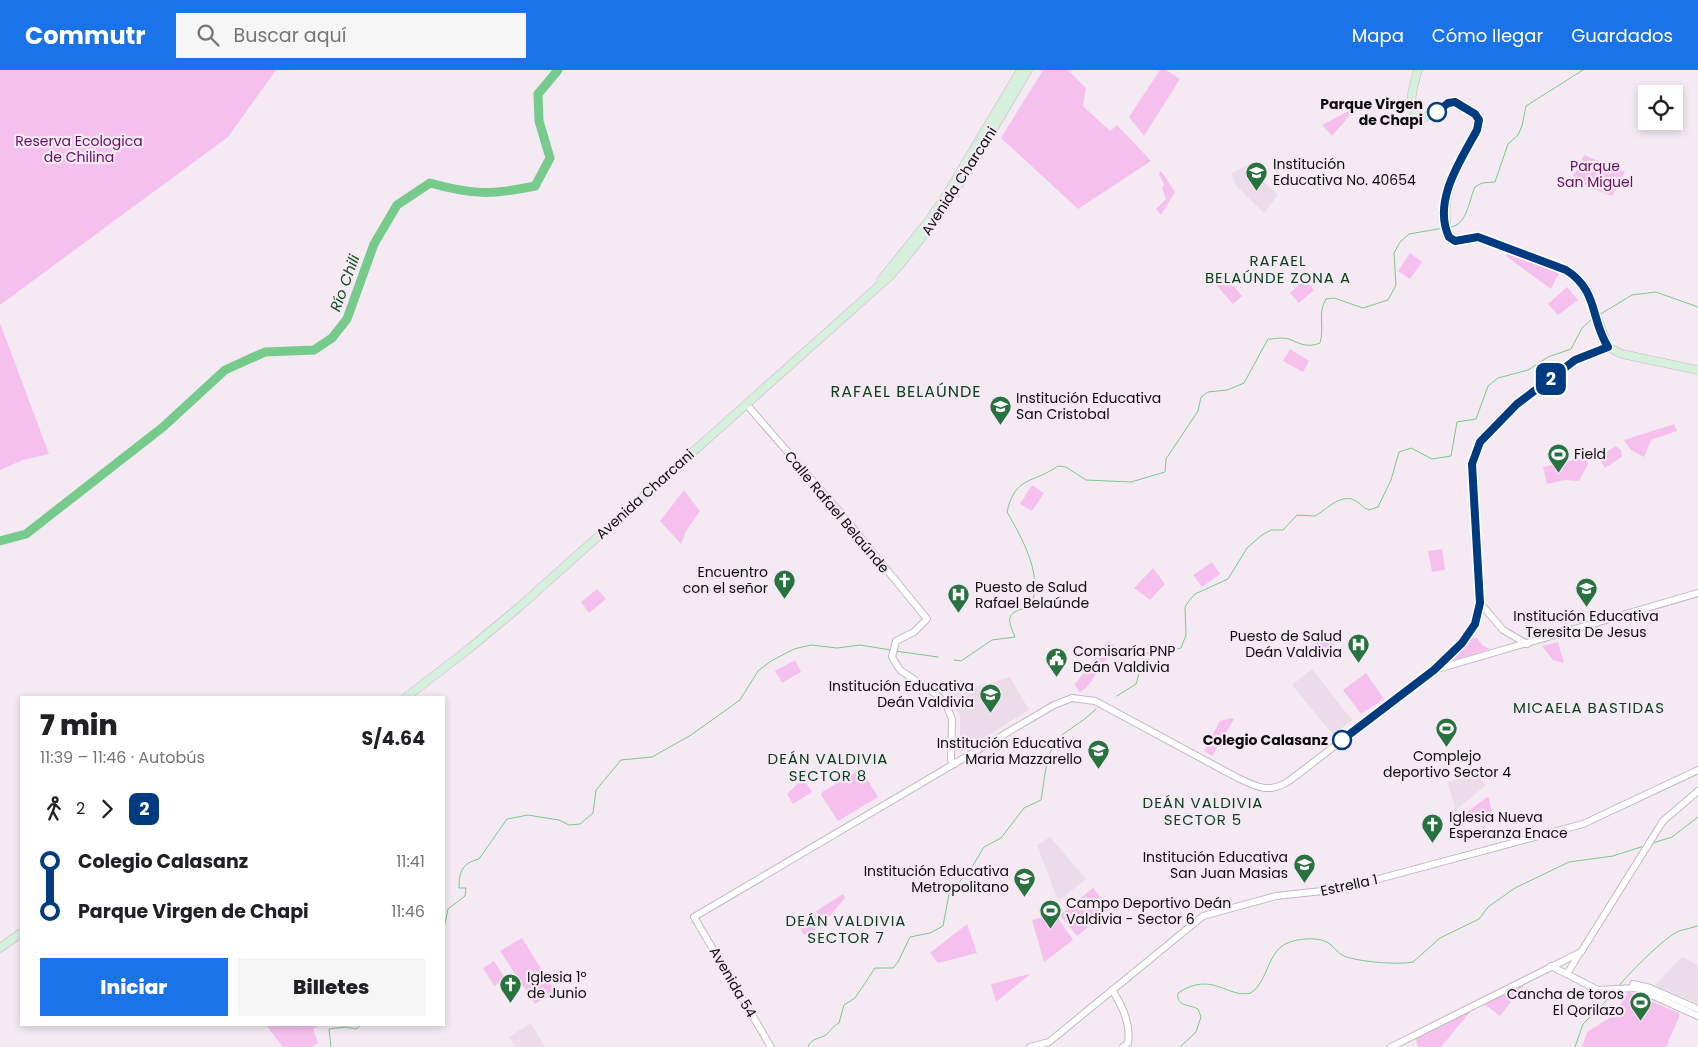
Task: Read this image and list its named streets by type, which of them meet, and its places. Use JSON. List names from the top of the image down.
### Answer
{
  "streets": {
    "main road": ["Avenida Charcani"],
    "street": ["Calle Rafael Belaúnde", "Estrella 1", "Avenida 54"]
  },
  "crossings": [
    ["Avenida Charcani", "Calle Rafael Belaúnde"]
  ],
  "districts": [
    "RAFAEL BELAÚNDE ZONA A",
    "RAFAEL BELAÚNDE",
    "MICAELA BASTIDAS",
    "DEÁN VALDIVIA SECTOR 8",
    "DEÁN VALDIVIA SECTOR 5",
    "DEÁN VALDIVIA SECTOR 7"
  ],
  "water": ["Río Chili"],
  "parks": ["Reserva Ecologica de Chilina", "Parque San Miguel"],
  "places": {
    "other": ["Parque Virgen de Chapi", "Colegio Calasanz"],
    "school or university": [
      "Institución Educativa No. 40654",
      "Institución Educativa San Cristobal",
      "Institución Educativa Teresita De Jesus",
      "Institución Educativa Deán Valdivia",
      "Institución Educativa Maria Mazzarello",
      "Institución Educativa San Juan Masias",
      "Institución Educativa Metropolitano"
    ],
    "sports": [
      "Field",
      "Complejo deportivo Sector 4",
      "Campo Deportivo Deán Valdivia - Sector 6",
      "Cancha de toros El Qorilazo"
    ],
    "church": ["Encuentro con el señor", "Iglesia Nueva Esperanza Enace", "Iglesia 1º de Junio"],
    "hospital": ["Puesto de Salud Rafael Belaúnde", "Puesto de Salud Deán Valdivia"],
    "public building": ["Comisaría PNP Deán Valdivia"]
  },
  "lines": ["bus line 2"],
  "page": {
    "header": "Commutr",
    "search": "Buscar aquí",
    "nav": ["Mapa", "Cómo llegar", "Guardados"],
    "on_map": "2",
    "heading": ["7 min", "11:39 – 11:46 · Autobús", "S/4.64"],
    "legs": ["2", "2"],
    "list": [
      {
        "name": "Colegio Calasanz",
        "value": "11:41"
      },
      {
        "name": "Parque Virgen de Chapi",
        "value": "11:46"
      }
    ],
    "buttons": ["Iniciar", "Billetes"]
  }
}
